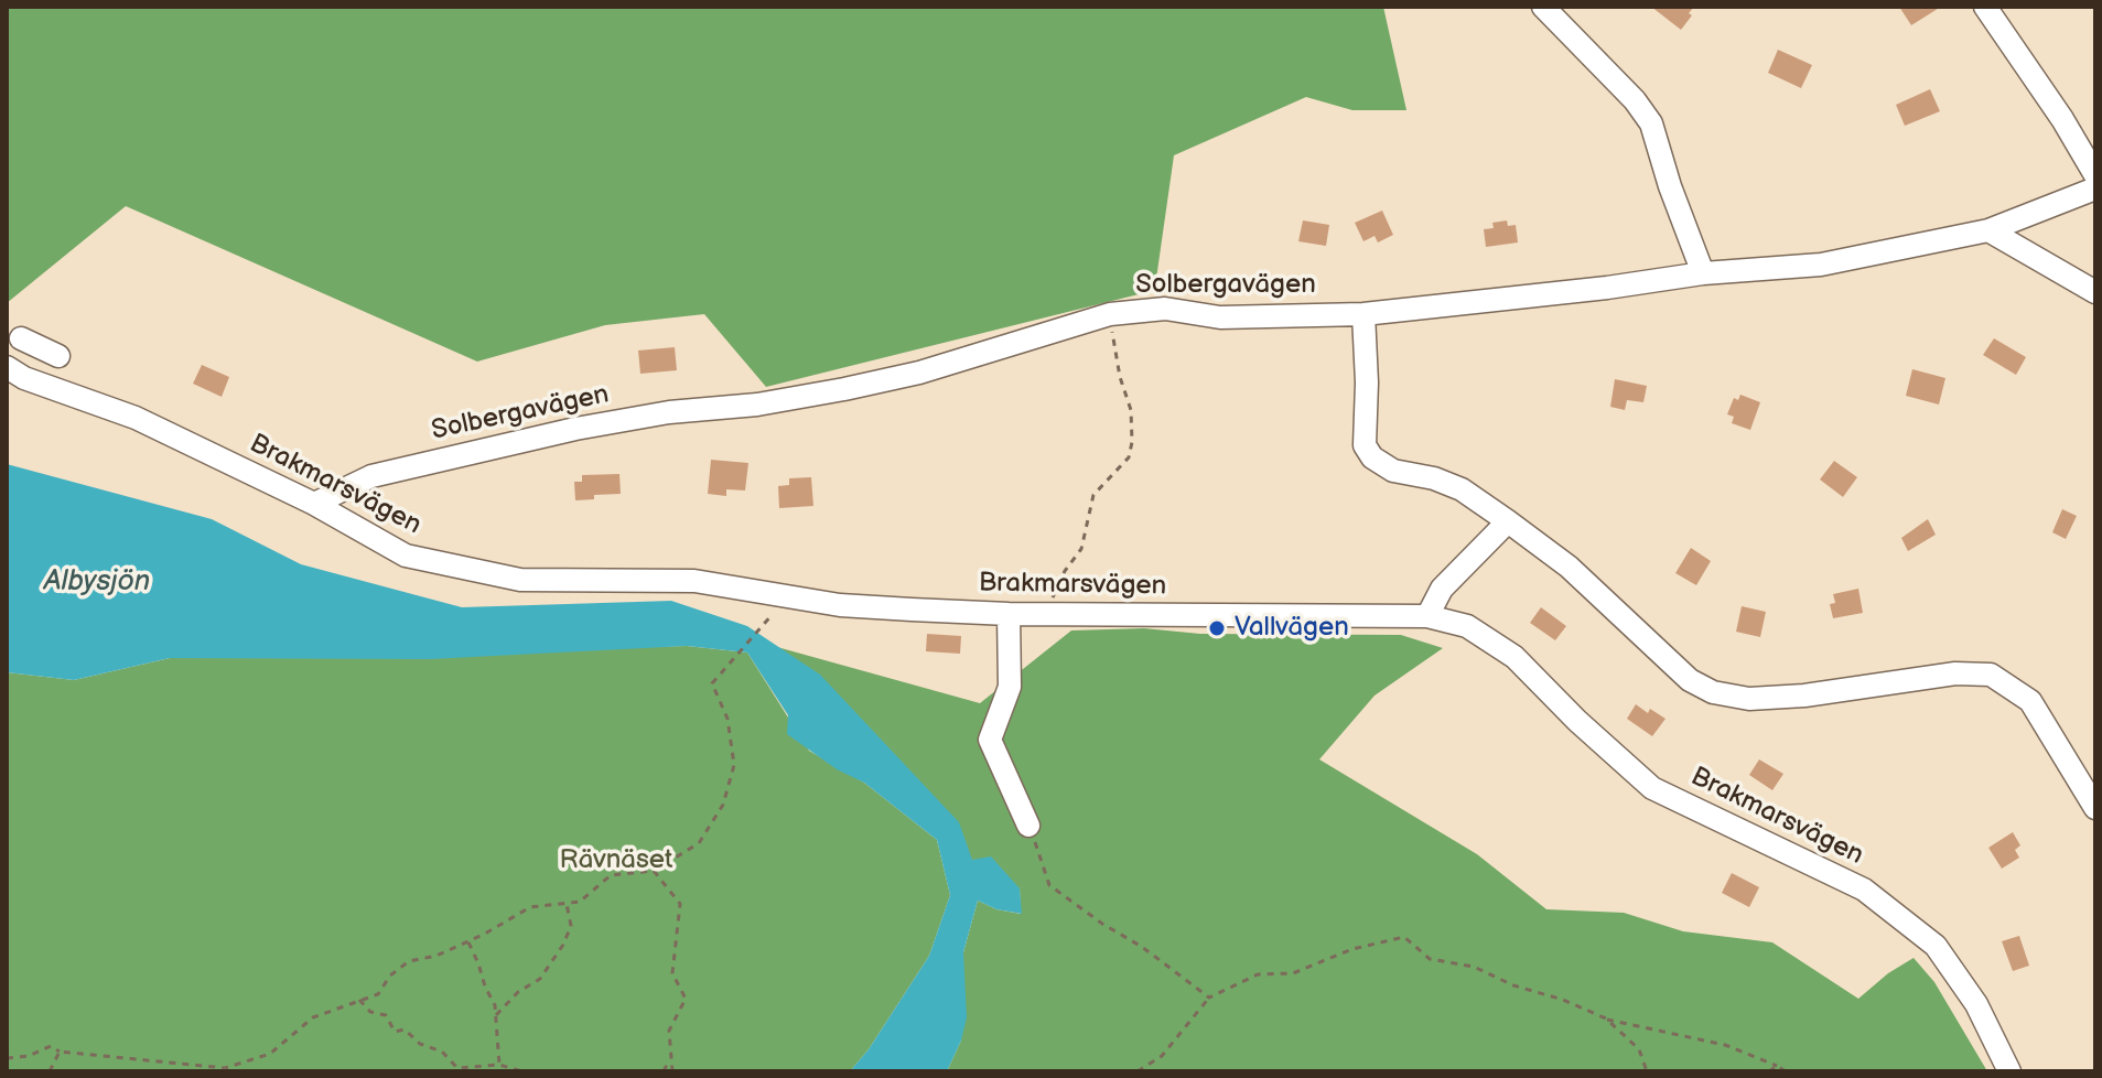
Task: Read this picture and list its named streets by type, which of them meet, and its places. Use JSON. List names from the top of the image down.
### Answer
{
  "streets": {
    "street": ["Solbergavägen", "Brakmarsvägen"]
  },
  "crossings": [
    ["Solbergavägen", "Brakmarsvägen"]
  ],
  "water": ["Albysjön"],
  "parks": ["Rävnäset"],
  "places": ["Vallvägen"]
}
